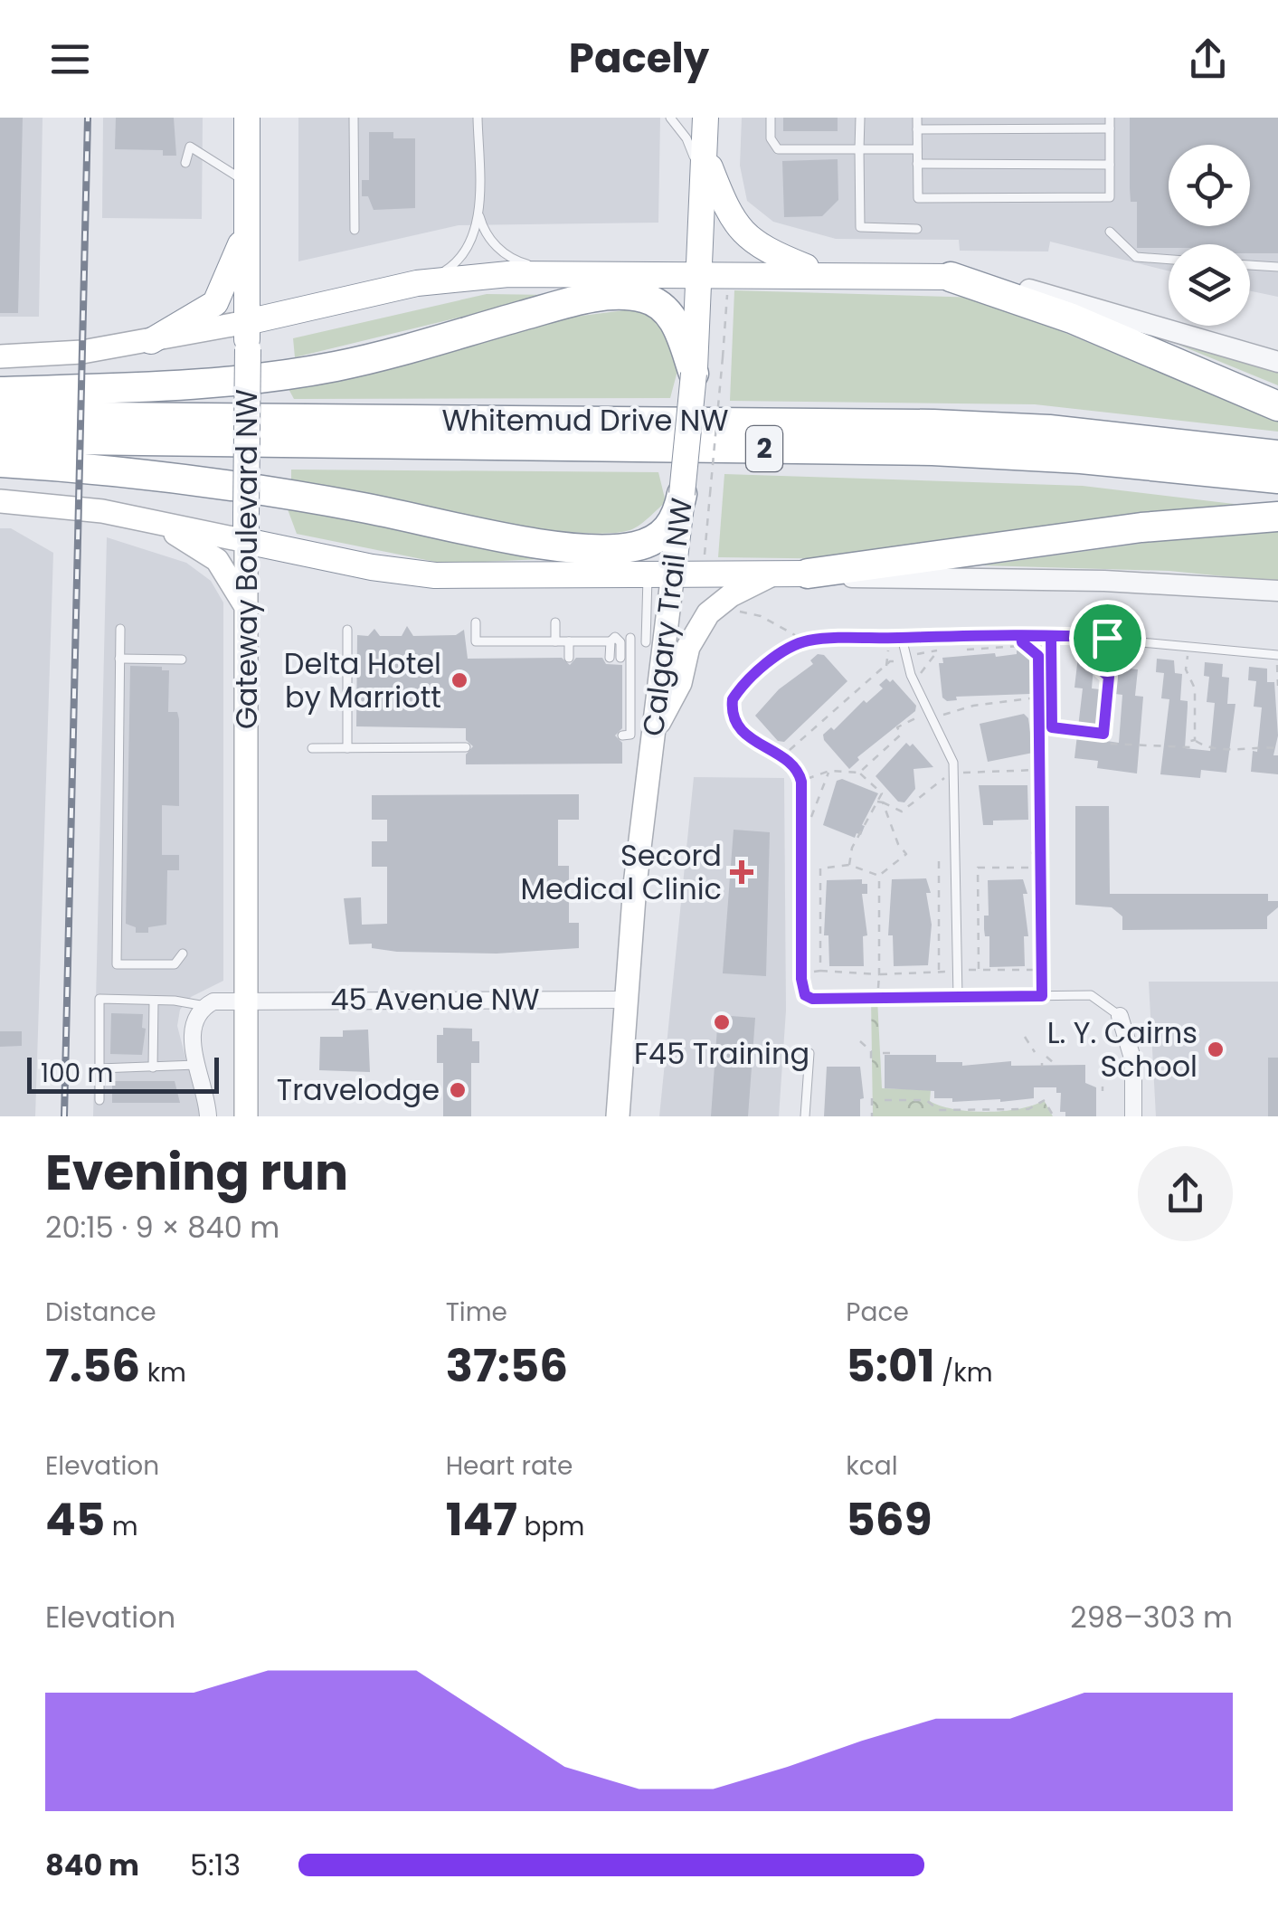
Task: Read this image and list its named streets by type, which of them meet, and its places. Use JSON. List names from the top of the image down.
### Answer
{
  "streets": {
    "highway": [
      "Whitemud Drive NW",
      "2",
      "Gateway Boulevard NW",
      "Calgary Trail NW"
    ],
    "street": ["45 Avenue NW"]
  },
  "crossings": [
    ["Gateway Boulevard NW", "45 Avenue NW"],
    ["Calgary Trail NW", "45 Avenue NW"]
  ],
  "places": {
    "other": [
      "Delta Hotel by Marriott",
      "F45 Training",
      "L. Y. Cairns School",
      "Travelodge"
    ],
    "health": ["Secord Medical Clinic"]
  },
  "scale_bar": "100 m",
  "page": {
    "header": "Pacely",
    "scale": "100 m",
    "heading": ["Evening run", "20:15 · 9 × 840 m"],
    "stats": [
      ["Distance", "7.56 km"],
      ["Time", "37:56"],
      ["Pace", "5:01 /km"],
      ["Elevation", "45 m"],
      ["Heart rate", "147 bpm"],
      ["kcal", "569"]
    ],
    "chart": ["Elevation", "298–303 m"],
    "list": [
      {
        "name": "840 m",
        "note": "5:13"
      }
    ]
  }
}
